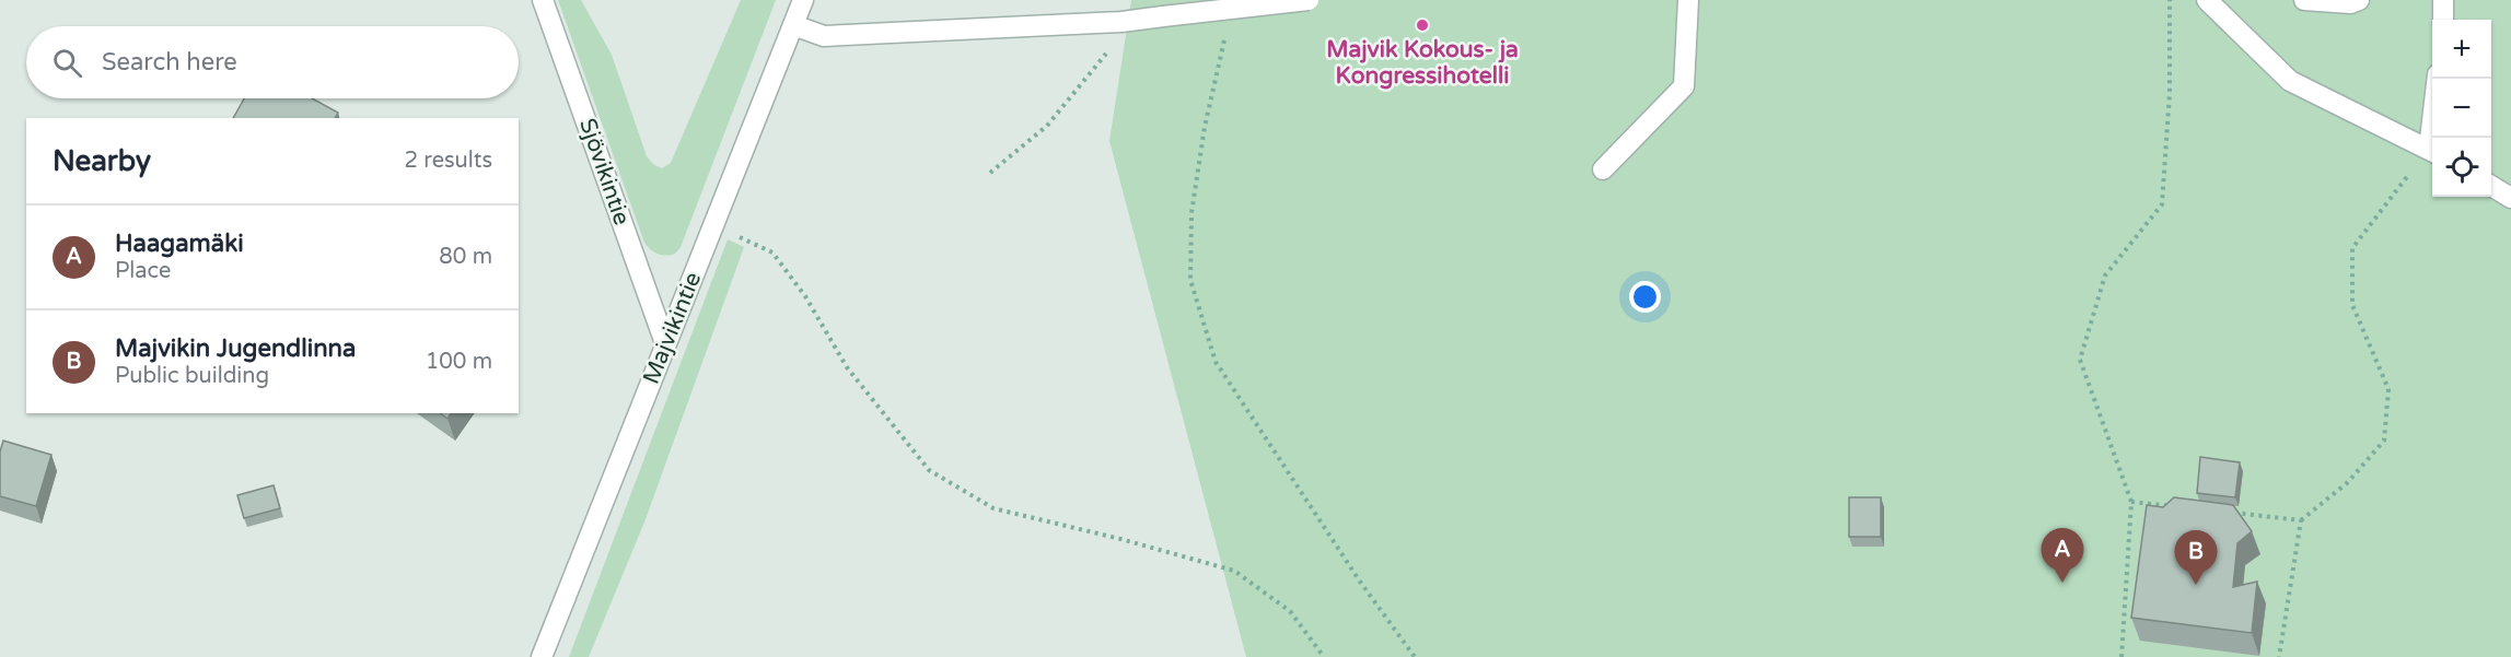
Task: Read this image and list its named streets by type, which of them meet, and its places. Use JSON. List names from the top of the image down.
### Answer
{
  "streets": {
    "street": ["Sjövikintie", "Majvikintie"]
  },
  "crossings": [
    ["Sjövikintie", "Majvikintie"]
  ],
  "places": ["Majvik Kokous- ja Kongressihotelli"],
  "page": {
    "map_buttons": ["+", "−"],
    "search": "Search here",
    "heading": ["Nearby", "2 results"],
    "list": [
      {
        "mark": "A",
        "name": "Haagamäki",
        "note": "Place",
        "value": "80 m"
      },
      {
        "mark": "B",
        "name": "Majvikin Jugendlinna",
        "note": "Public building",
        "value": "100 m"
      }
    ],
    "pins": ["A", "B"]
  }
}
